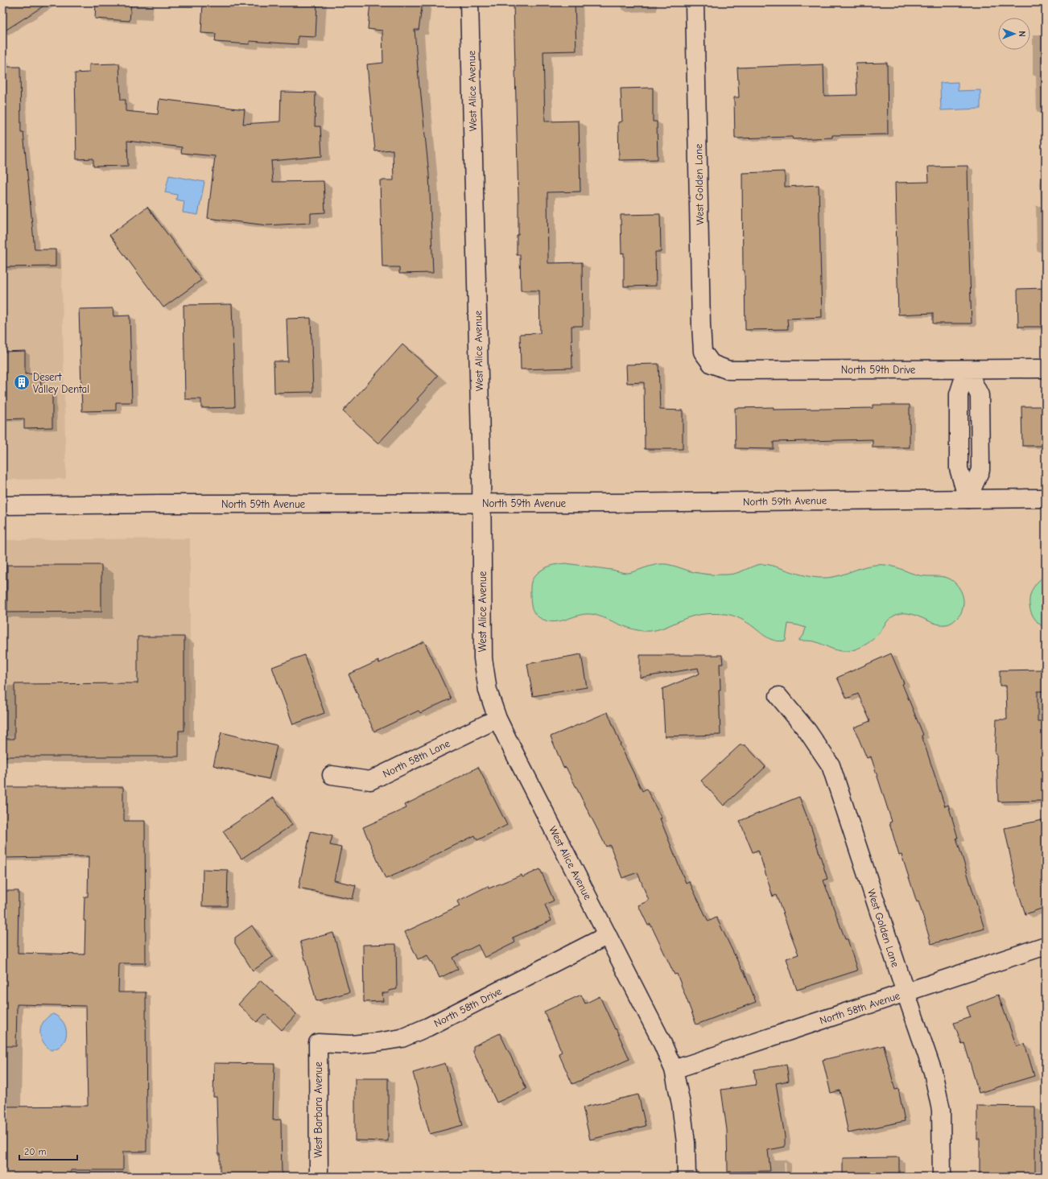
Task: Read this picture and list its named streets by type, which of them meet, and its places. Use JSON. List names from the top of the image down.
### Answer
{
  "streets": {
    "street": [
      "West Alice Avenue",
      "West Golden Lane",
      "North 59th Drive",
      "North 59th Avenue",
      "North 58th Lane",
      "North 58th Drive",
      "North 58th Avenue",
      "West Barbara Avenue"
    ]
  },
  "crossings": [
    ["West Alice Avenue", "North 59th Avenue"],
    ["West Alice Avenue", "North 58th Lane"],
    ["West Alice Avenue", "North 58th Drive"],
    ["West Alice Avenue", "North 58th Avenue"],
    ["West Golden Lane", "North 59th Drive"],
    ["West Golden Lane", "North 58th Avenue"],
    ["North 58th Drive", "West Barbara Avenue"]
  ],
  "places": {
    "building": ["Desert Valley Dental"]
  },
  "scale_bar": "20 m",
  "north": "right"
}
